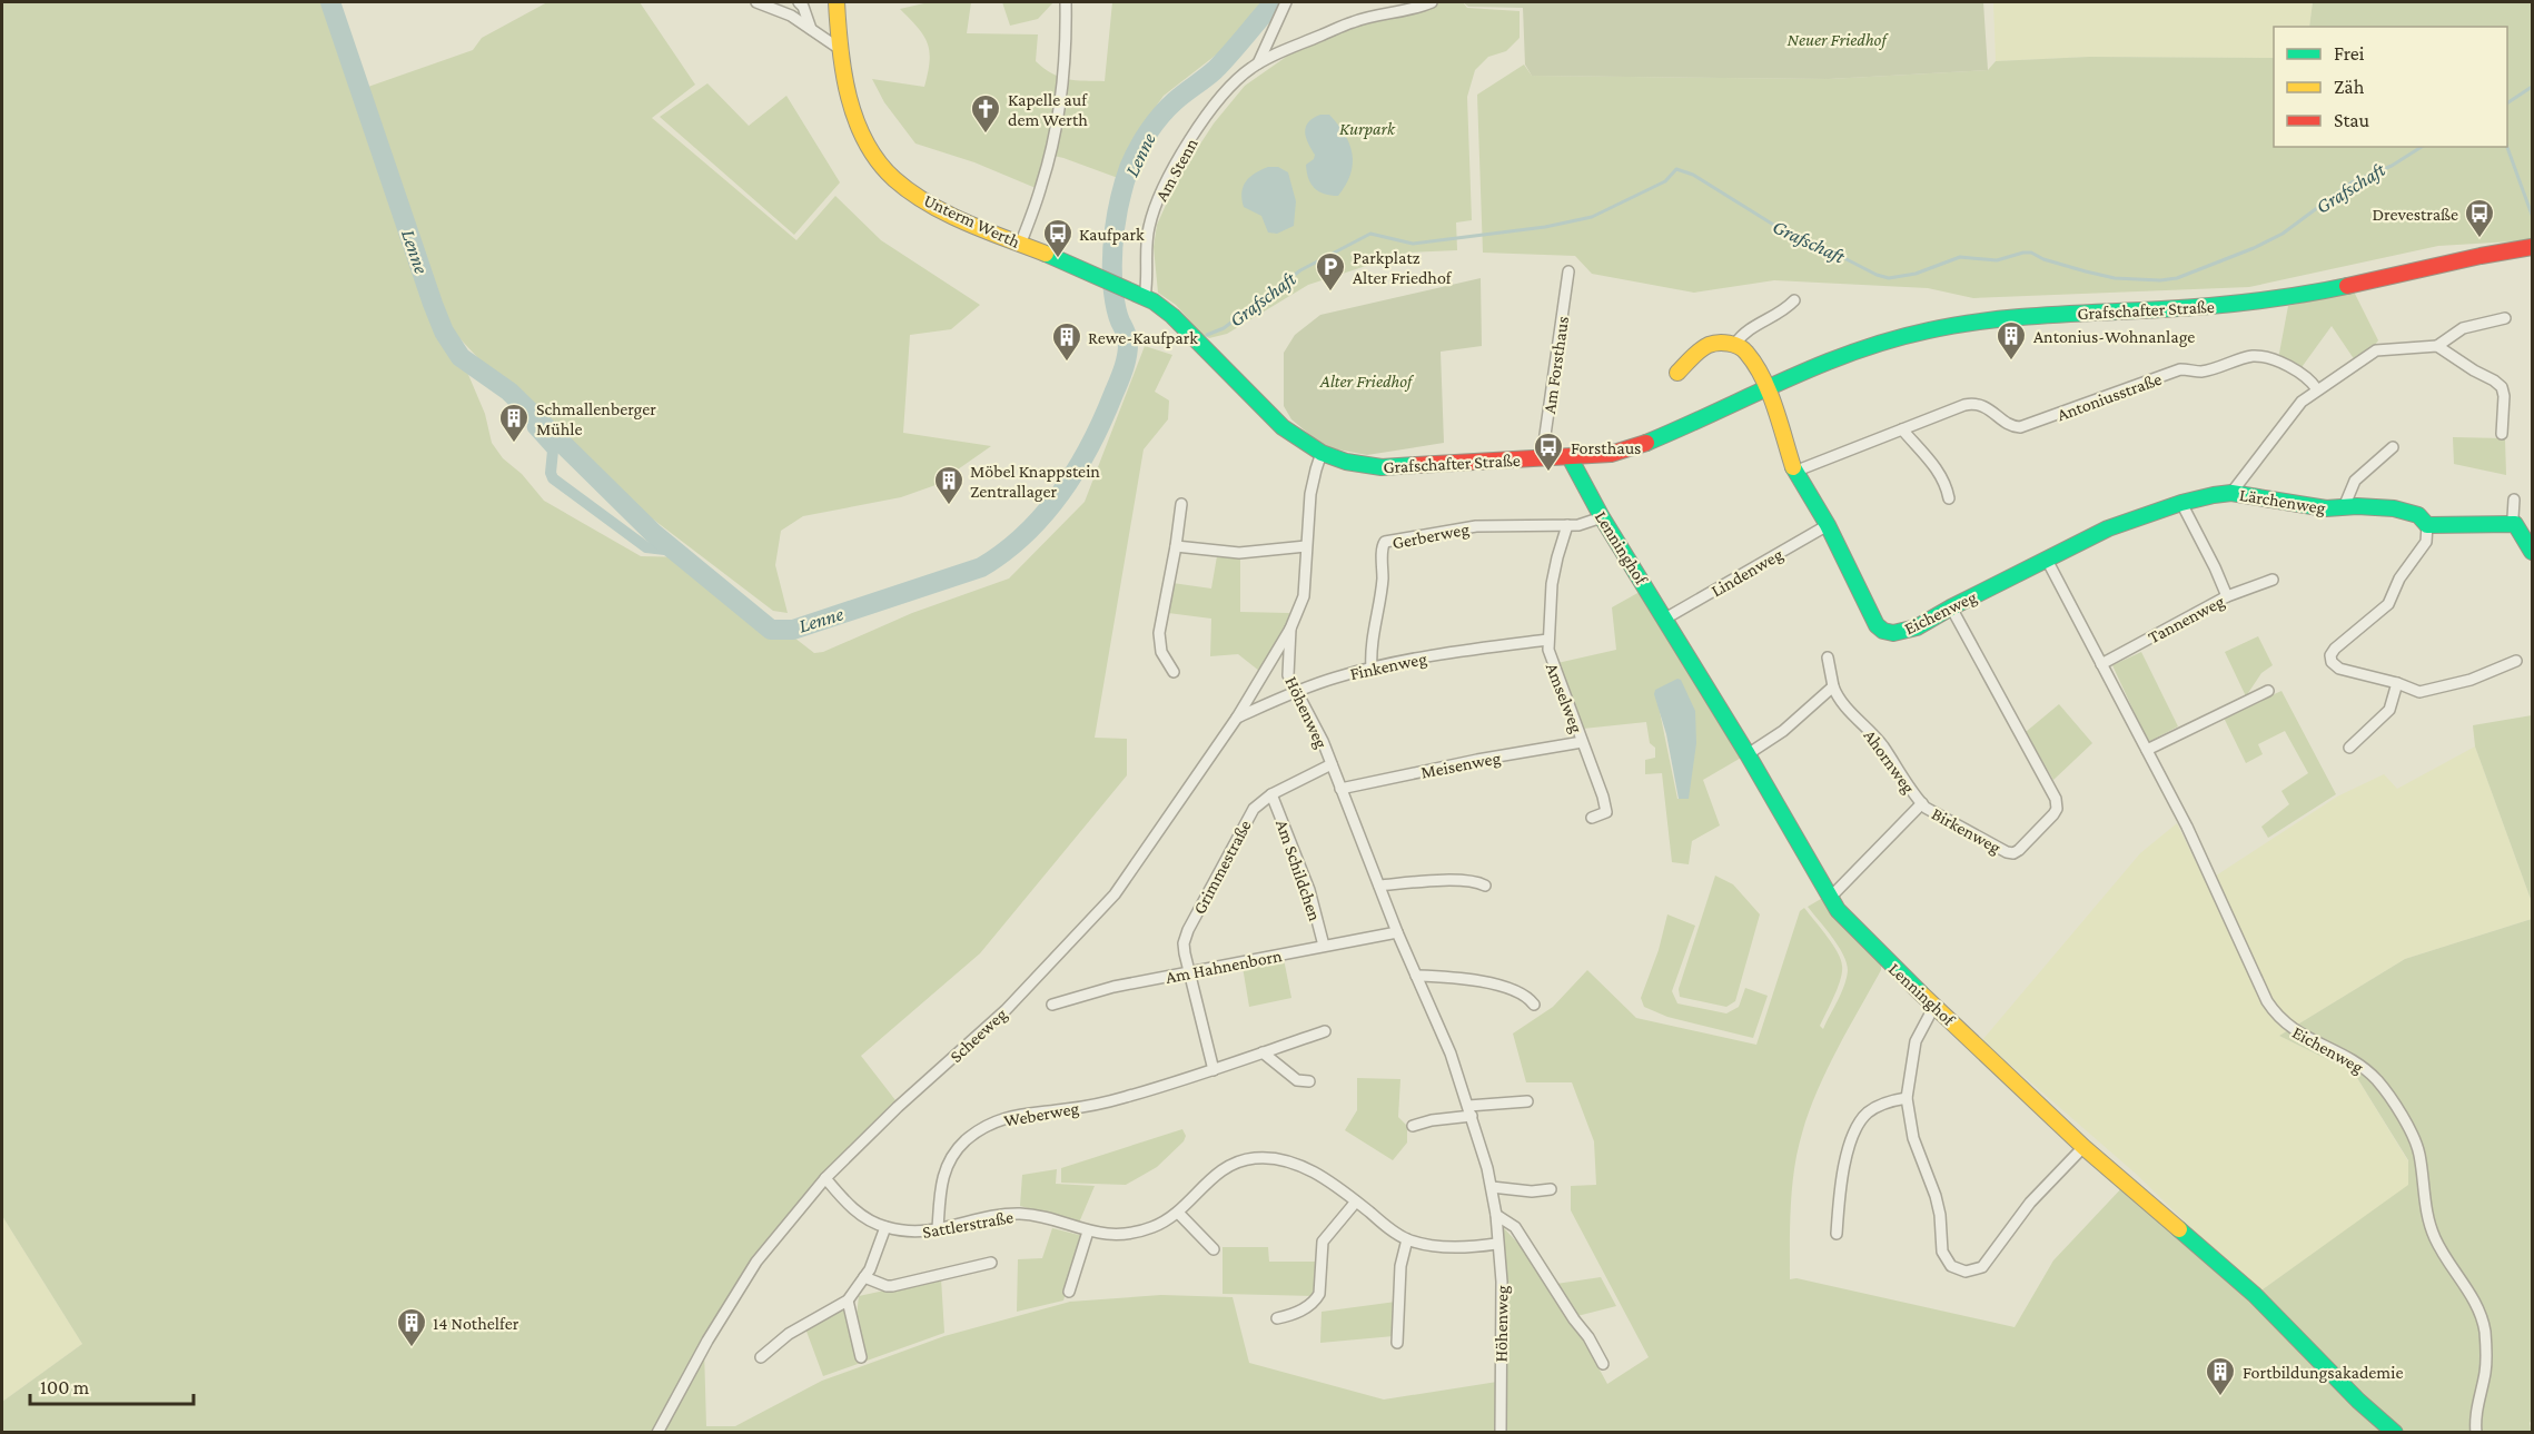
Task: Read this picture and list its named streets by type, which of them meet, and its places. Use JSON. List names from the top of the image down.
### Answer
{
  "streets": {
    "street": [
      "Am Stenn",
      "Unterm Werth",
      "Grafschafter Straße",
      "Am Forsthaus",
      "Antoniusstraße",
      "Lärchenweg",
      "Gerberweg",
      "Lenninghof",
      "Lindenweg",
      "Eichenweg",
      "Tannenweg",
      "Finkenweg",
      "Amselweg",
      "Höhenweg",
      "Ahornweg",
      "Meisenweg",
      "Birkenweg",
      "Grimmestraße",
      "Am Schildchen",
      "Am Hahnenborn",
      "Scheeweg",
      "Weberweg",
      "Sattlerstraße"
    ]
  },
  "crossings": [
    ["Am Stenn", "Unterm Werth"],
    ["Am Stenn", "Grafschafter Straße"],
    ["Unterm Werth", "Grafschafter Straße"],
    ["Grafschafter Straße", "Am Forsthaus"],
    ["Grafschafter Straße", "Lenninghof"],
    ["Grafschafter Straße", "Eichenweg"],
    ["Grafschafter Straße", "Höhenweg"],
    ["Antoniusstraße", "Eichenweg"],
    ["Lärchenweg", "Eichenweg"],
    ["Gerberweg", "Lenninghof"],
    ["Gerberweg", "Finkenweg"],
    ["Gerberweg", "Amselweg"],
    ["Lenninghof", "Lindenweg"],
    ["Lenninghof", "Birkenweg"],
    ["Lindenweg", "Eichenweg"],
    ["Eichenweg", "Tannenweg"],
    ["Eichenweg", "Birkenweg"],
    ["Finkenweg", "Amselweg"],
    ["Finkenweg", "Höhenweg"],
    ["Finkenweg", "Scheeweg"],
    ["Amselweg", "Meisenweg"],
    ["Höhenweg", "Meisenweg"],
    ["Höhenweg", "Grimmestraße"],
    ["Höhenweg", "Am Hahnenborn"],
    ["Höhenweg", "Scheeweg"],
    ["Höhenweg", "Sattlerstraße"],
    ["Ahornweg", "Birkenweg"],
    ["Grimmestraße", "Am Schildchen"],
    ["Grimmestraße", "Am Hahnenborn"],
    ["Am Schildchen", "Am Hahnenborn"],
    ["Scheeweg", "Sattlerstraße"],
    ["Weberweg", "Sattlerstraße"]
  ],
  "water": ["Lenne", "Grafschaft"],
  "parks": ["Neuer Friedhof", "Kurpark", "Alter Friedhof"],
  "places": {
    "church": ["Kapelle auf dem Werth"],
    "bus stop": ["Drevestraße", "Kaufpark", "Forsthaus"],
    "parking": ["Parkplatz Alter Friedhof"],
    "building": [
      "Antonius-Wohnanlage",
      "Rewe-Kaufpark",
      "Schmallenberger Mühle",
      "Möbel Knappstein Zentrallager",
      "14 Nothelfer",
      "Fortbildungsakademie"
    ]
  },
  "legend": ["Frei", "Zäh", "Stau"],
  "scale_bar": "100 m"
}
